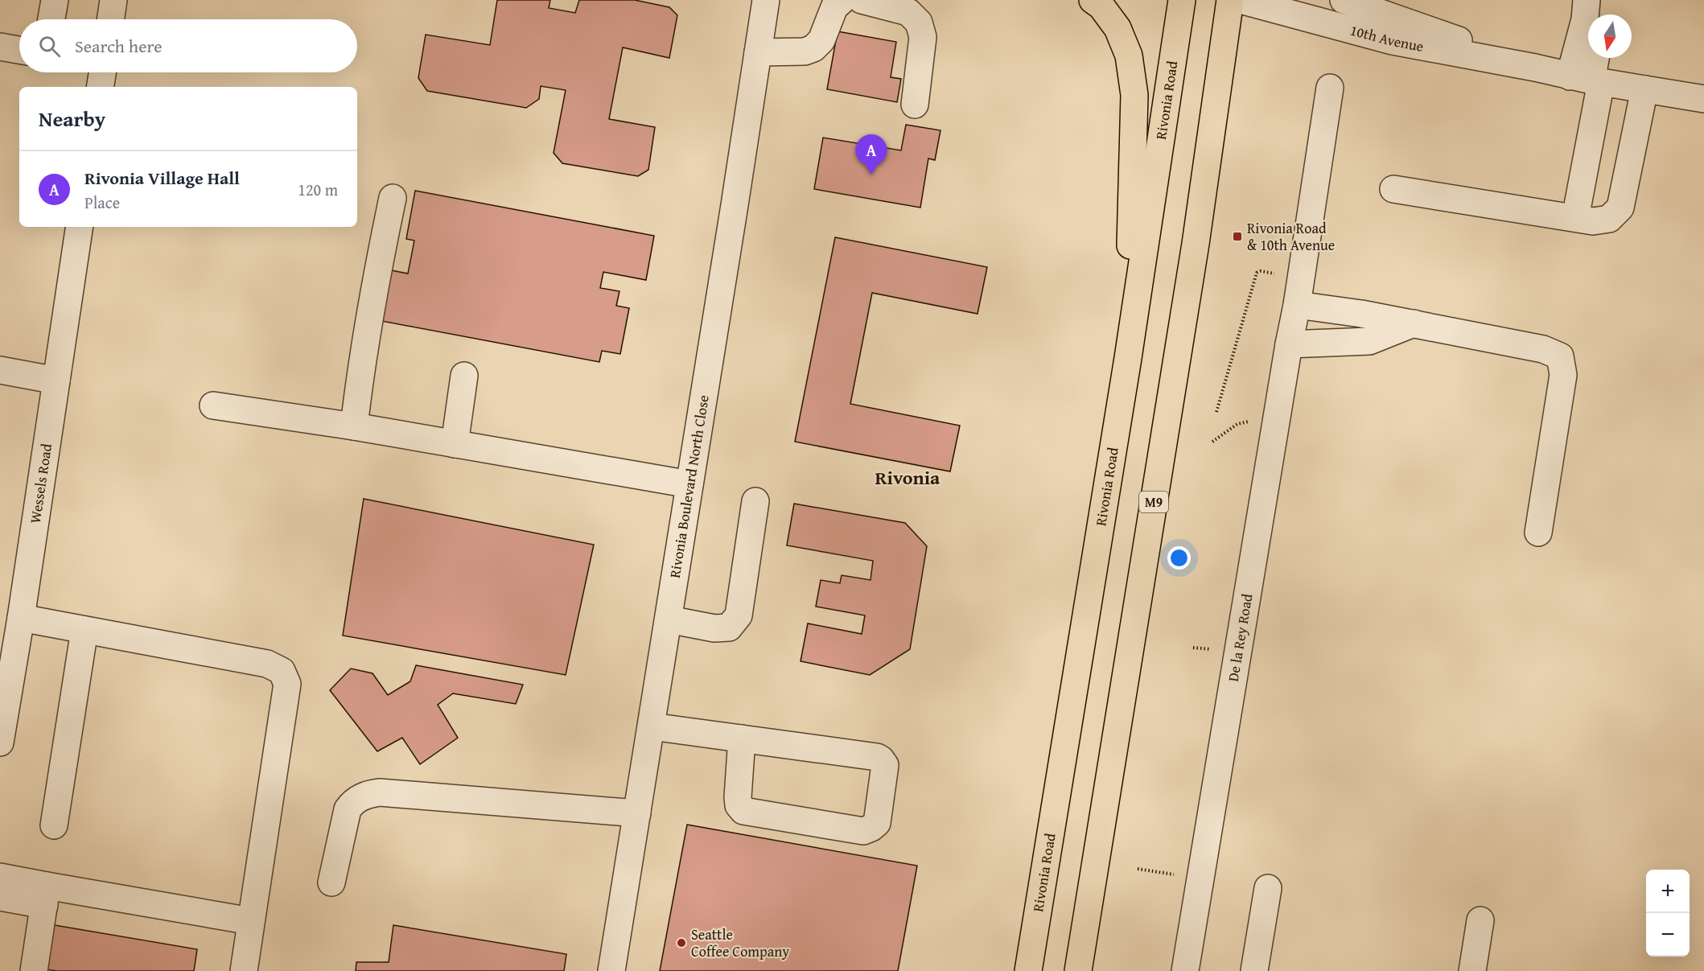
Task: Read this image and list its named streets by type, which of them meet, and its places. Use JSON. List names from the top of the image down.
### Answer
{
  "streets": {
    "main road": ["Rivonia Road", "M9"],
    "street": [
      "10th Avenue",
      "Wessels Road",
      "Rivonia Boulevard North Close",
      "De la Rey Road"
    ]
  },
  "districts": ["Rivonia"],
  "places": {
    "transit": ["Rivonia Road & 10th Avenue"],
    "other": ["Seattle Coffee Company"]
  },
  "north": "bottom",
  "page": {
    "search": "Search here",
    "heading": "Nearby",
    "pins": "A",
    "list": [
      {
        "mark": "A",
        "name": "Rivonia Village Hall",
        "note": "Place",
        "value": "120 m"
      }
    ],
    "map_buttons": ["+", "−"]
  }
}
